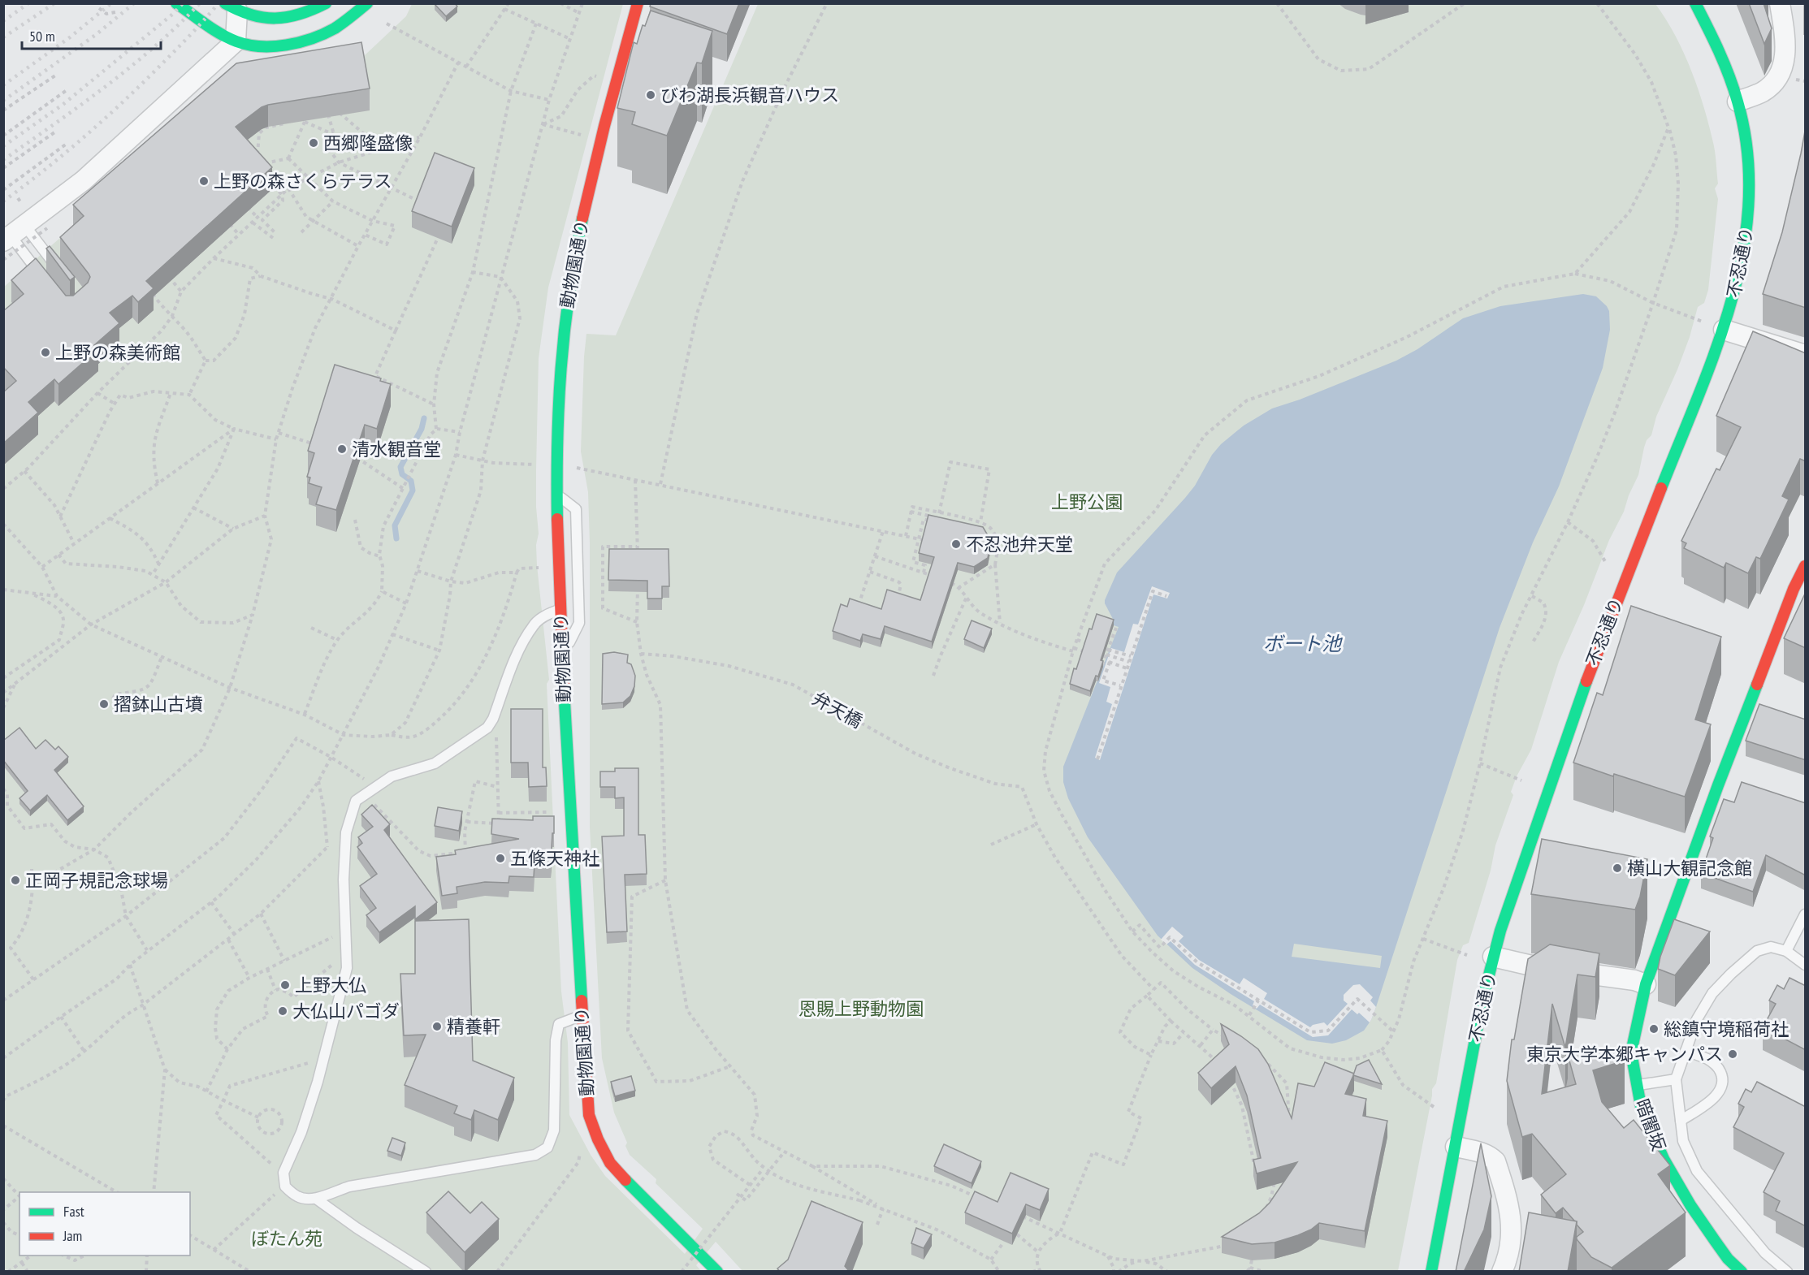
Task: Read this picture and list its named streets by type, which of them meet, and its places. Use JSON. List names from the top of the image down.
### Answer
{
  "streets": {
    "street": ["不忍通り", "動物園通り", "暗闇坂"],
    "path": ["弁天橋"]
  },
  "water": ["ボート池"],
  "parks": ["上野公園", "恩賜上野動物園", "ぼたん苑"],
  "places": [
    "びわ湖長浜観音ハウス",
    "西郷隆盛像",
    "上野の森さくらテラス",
    "上野の森美術館",
    "清水観音堂",
    "不忍池弁天堂",
    "摺鉢山古墳",
    "五條天神社",
    "横山大観記念館",
    "正岡子規記念球場",
    "上野大仏",
    "大仏山パゴダ",
    "精養軒",
    "総鎮守境稲荷社",
    "東京大学本郷キャンパス"
  ],
  "legend": ["Fast", "Jam"],
  "scale_bar": "50 m"
}
